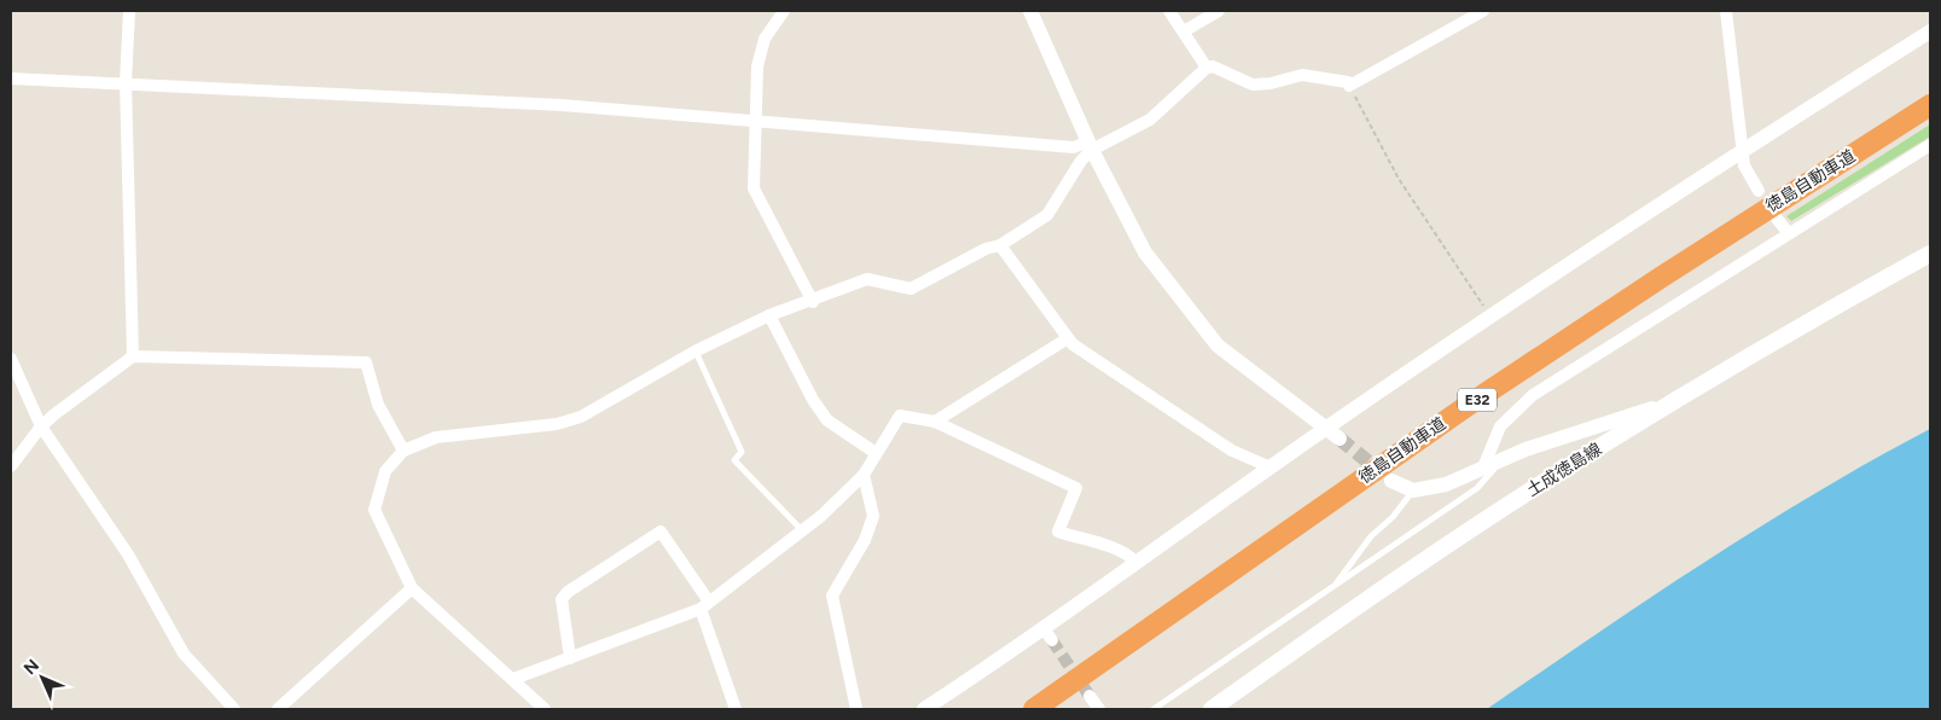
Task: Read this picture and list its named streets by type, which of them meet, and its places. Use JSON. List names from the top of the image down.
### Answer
{
  "streets": {
    "highway": ["徳島自動車道", "E32"],
    "main road": ["土成徳島線"]
  },
  "north": "top left"
}
